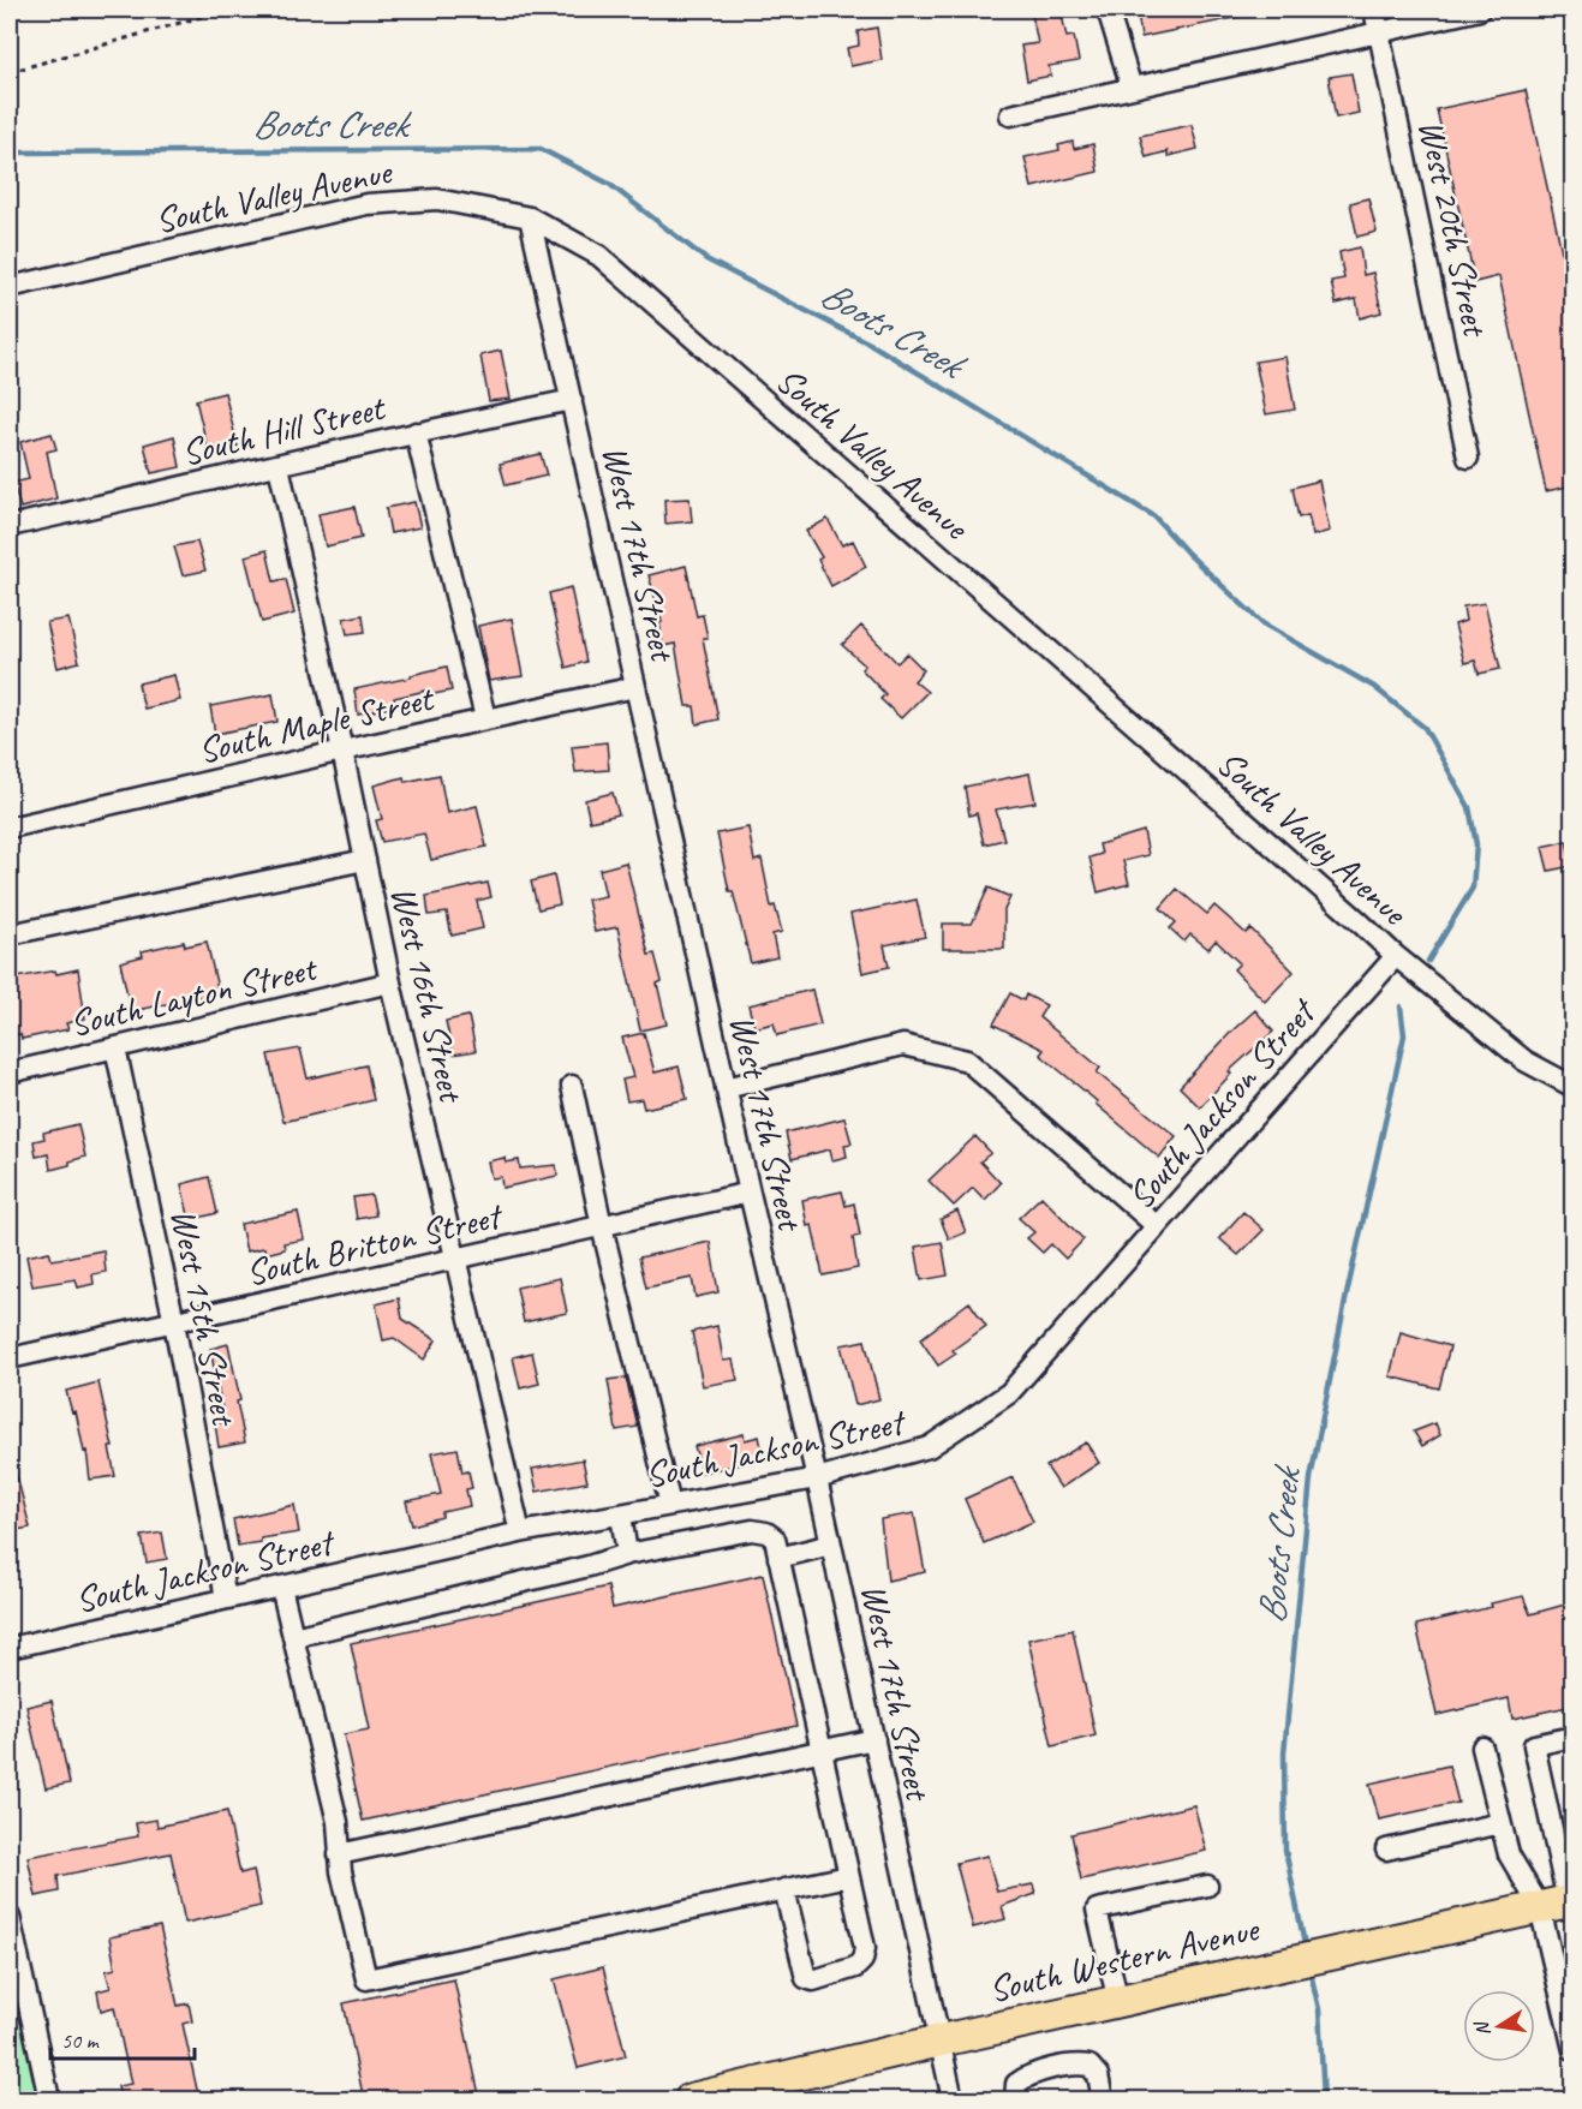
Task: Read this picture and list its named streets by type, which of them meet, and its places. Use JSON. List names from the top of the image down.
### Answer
{
  "streets": {
    "highway": ["South Western Avenue"],
    "street": [
      "South Valley Avenue",
      "West 20th Street",
      "South Hill Street",
      "West 17th Street",
      "South Maple Street",
      "West 16th Street",
      "South Layton Street",
      "South Jackson Street",
      "South Britton Street",
      "West 15th Street"
    ]
  },
  "crossings": [
    ["South Valley Avenue", "West 17th Street"],
    ["South Valley Avenue", "South Jackson Street"],
    ["South Hill Street", "West 17th Street"],
    ["South Hill Street", "West 16th Street"],
    ["West 17th Street", "South Maple Street"],
    ["West 17th Street", "South Jackson Street"],
    ["West 17th Street", "South Britton Street"],
    ["West 17th Street", "South Western Avenue"],
    ["South Maple Street", "West 16th Street"],
    ["West 16th Street", "South Layton Street"],
    ["West 16th Street", "South Jackson Street"],
    ["West 16th Street", "South Britton Street"],
    ["South Layton Street", "West 15th Street"],
    ["South Jackson Street", "West 15th Street"],
    ["South Britton Street", "West 15th Street"]
  ],
  "water": ["Boots Creek"],
  "scale_bar": "50 m",
  "north": "left"
}
